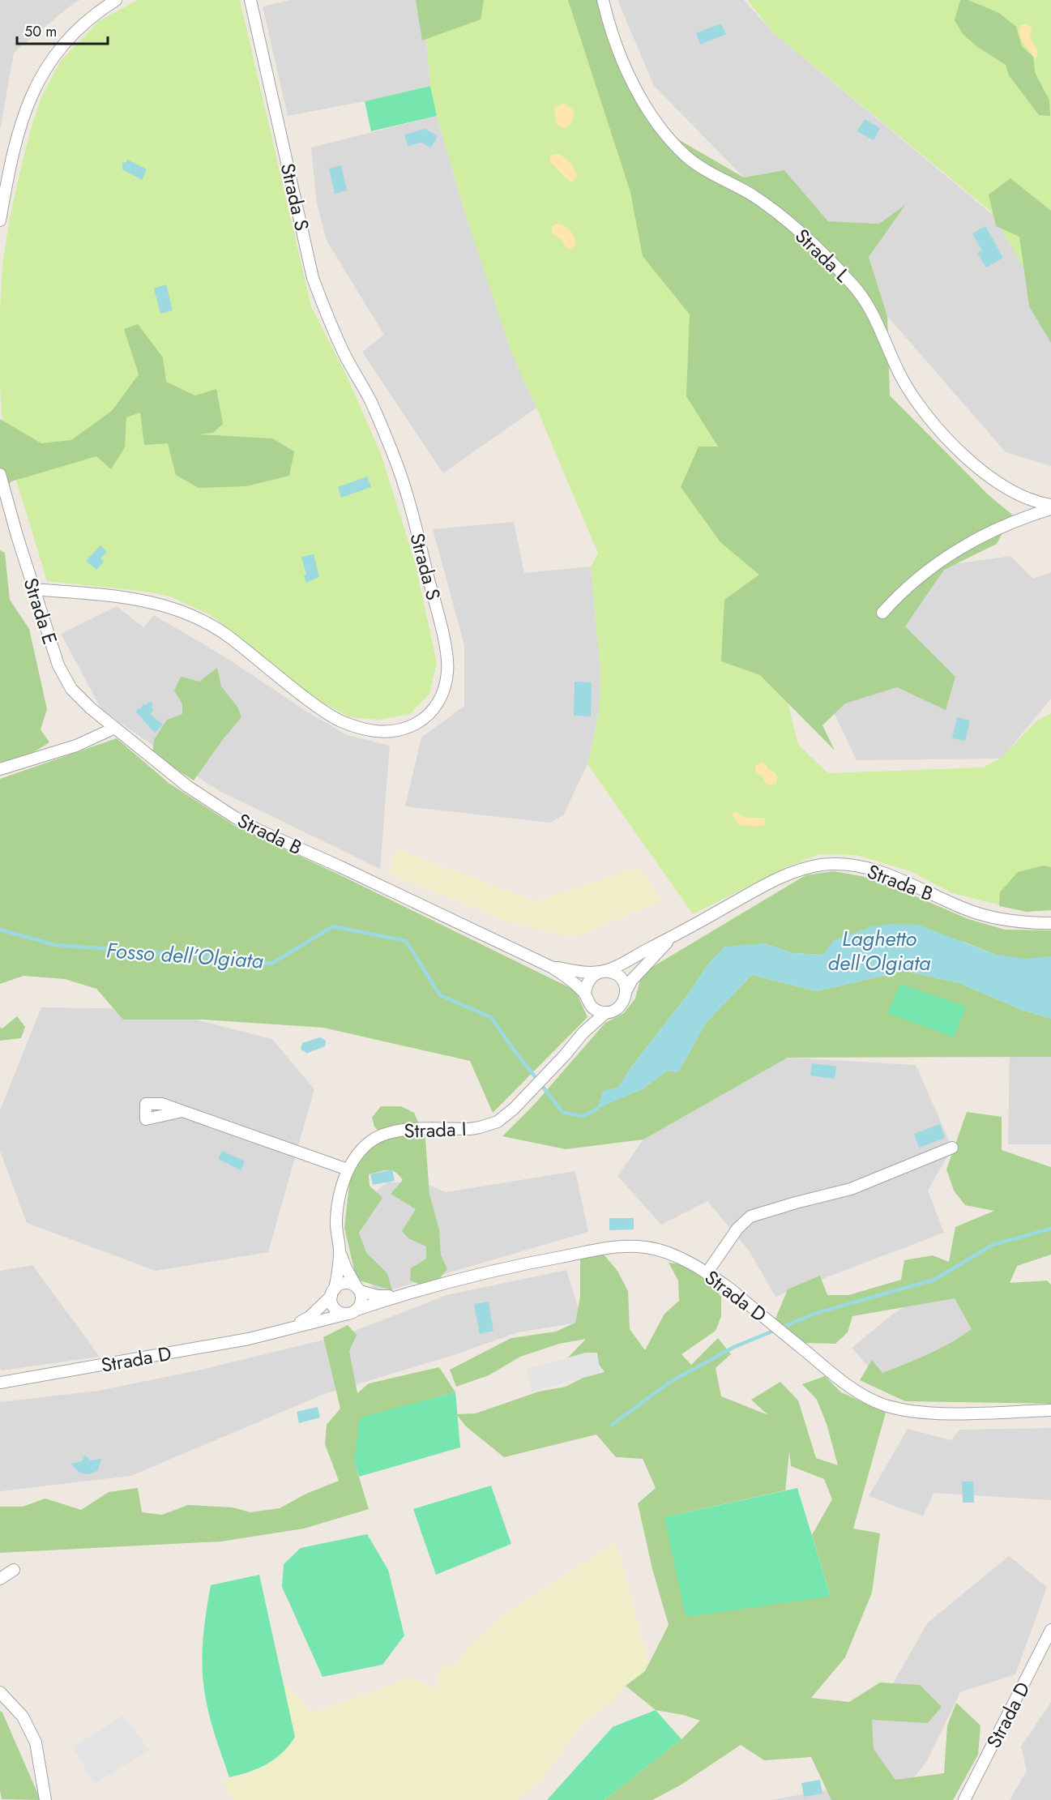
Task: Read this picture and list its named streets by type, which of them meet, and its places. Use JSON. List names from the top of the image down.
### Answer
{
  "streets": {
    "street": [
      "Strada S",
      "Strada L",
      "Strada E",
      "Strada B",
      "Strada I",
      "Strada D"
    ]
  },
  "crossings": [
    ["Strada S", "Strada E"],
    ["Strada E", "Strada B"],
    ["Strada B", "Strada I"],
    ["Strada I", "Strada D"]
  ],
  "water": ["Laghetto dell'Olgiata", "Fosso dell’Olgiata"],
  "scale_bar": "50 m"
}
